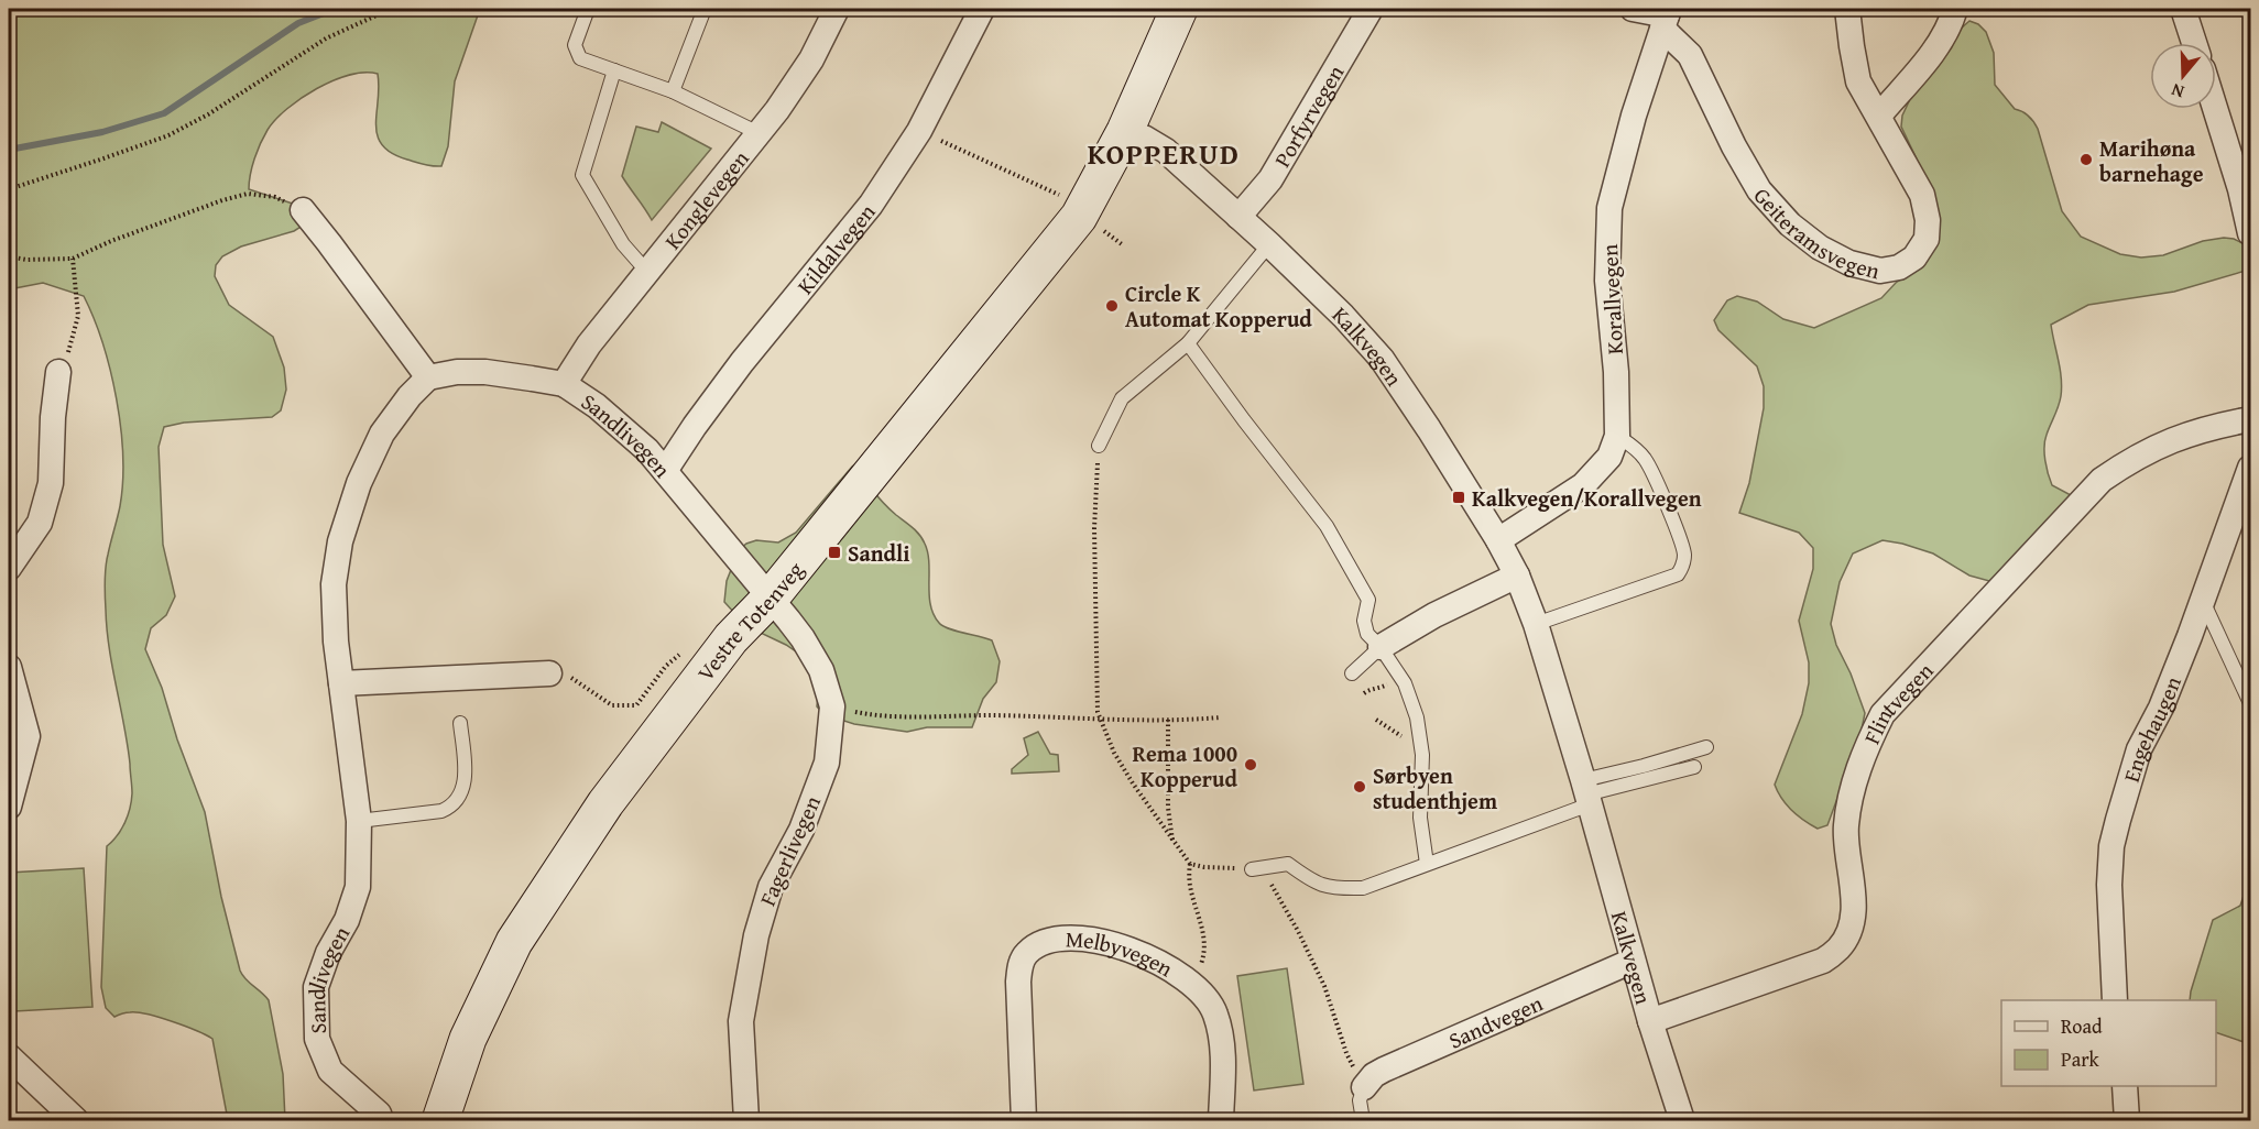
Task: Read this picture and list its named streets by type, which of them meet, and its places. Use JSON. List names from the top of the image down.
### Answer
{
  "streets": {
    "main road": ["Vestre Totenveg"],
    "street": [
      "Porfyrvegen",
      "Konglevegen",
      "Geiteramsvegen",
      "Kildalvegen",
      "Korallvegen",
      "Kalkvegen",
      "Sandlivegen",
      "Flintvegen",
      "Engehaugen",
      "Fagerlivegen",
      "Melbyvegen",
      "Sandvegen"
    ]
  },
  "crossings": [
    ["Porfyrvegen", "Kalkvegen"],
    ["Konglevegen", "Sandlivegen"],
    ["Geiteramsvegen", "Korallvegen"],
    ["Kildalvegen", "Sandlivegen"],
    ["Korallvegen", "Kalkvegen"],
    ["Kalkvegen", "Vestre Totenveg"],
    ["Kalkvegen", "Flintvegen"],
    ["Kalkvegen", "Sandvegen"],
    ["Sandlivegen", "Vestre Totenveg"],
    ["Sandlivegen", "Fagerlivegen"],
    ["Vestre Totenveg", "Fagerlivegen"]
  ],
  "districts": ["KOPPERUD"],
  "places": {
    "other": [
      "Marihøna barnehage",
      "Circle K Automat Kopperud",
      "Rema 1000 Kopperud",
      "Sørbyen studenthjem"
    ],
    "transit": ["Kalkvegen/Korallvegen", "Sandli"]
  },
  "legend": ["Road", "Park"],
  "north": "bottom"
}
